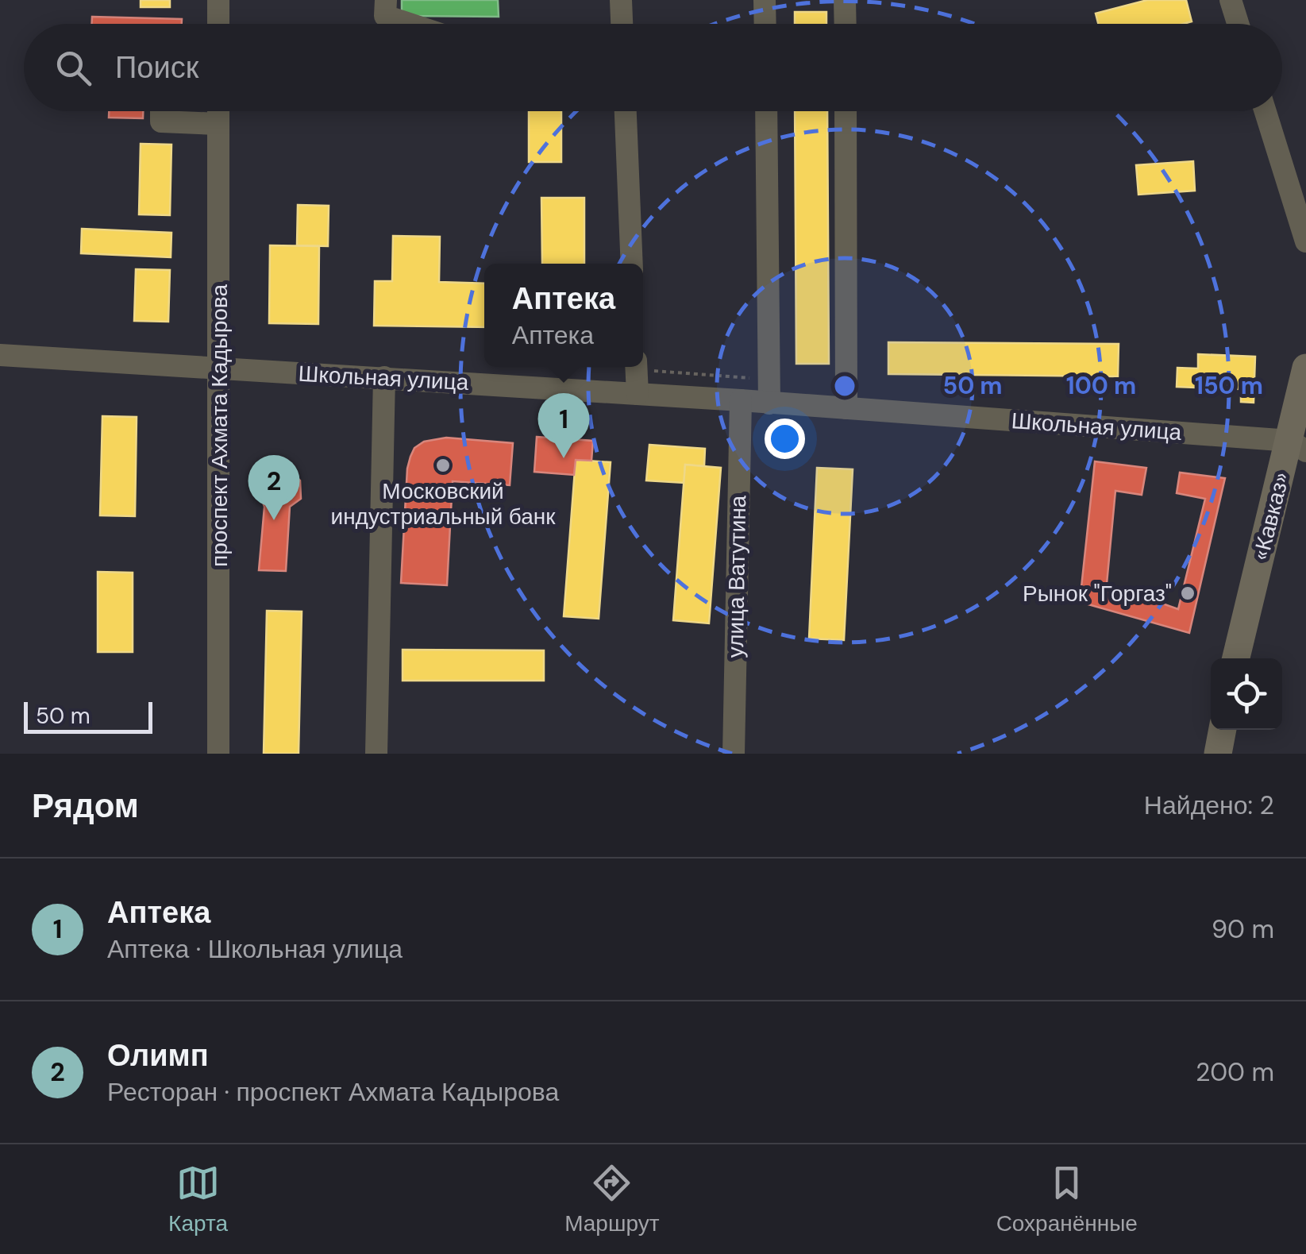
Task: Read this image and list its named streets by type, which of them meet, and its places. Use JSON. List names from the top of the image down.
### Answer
{
  "streets": {
    "main road": ["«Кавказ»"],
    "street": ["Школьная улица", "проспект Ахмата Кадырова", "улица Ватутина"]
  },
  "crossings": [
    ["Школьная улица", "проспект Ахмата Кадырова"],
    ["Школьная улица", "«Кавказ»"],
    ["Школьная улица", "улица Ватутина"]
  ],
  "places": ["Московский индустриальный банк", "Рынок \"Горгаз\""],
  "scale_bar": "50 m",
  "page": {
    "search": "Поиск",
    "popup": ["Аптека", "Аптека"],
    "pins": ["1", "2"],
    "scale": "50 m",
    "heading": ["Рядом", "Найдено: 2"],
    "list": [
      {
        "mark": "1",
        "name": "Аптека",
        "note": "Аптека · Школьная улица",
        "value": "90 m"
      },
      {
        "mark": "2",
        "name": "Олимп",
        "note": "Ресторан · проспект Ахмата Кадырова",
        "value": "200 m"
      }
    ],
    "nav": ["Карта", "Маршрут", "Сохранённые"]
  },
  "rings": ["50 m", "100 m", "150 m"]
}
